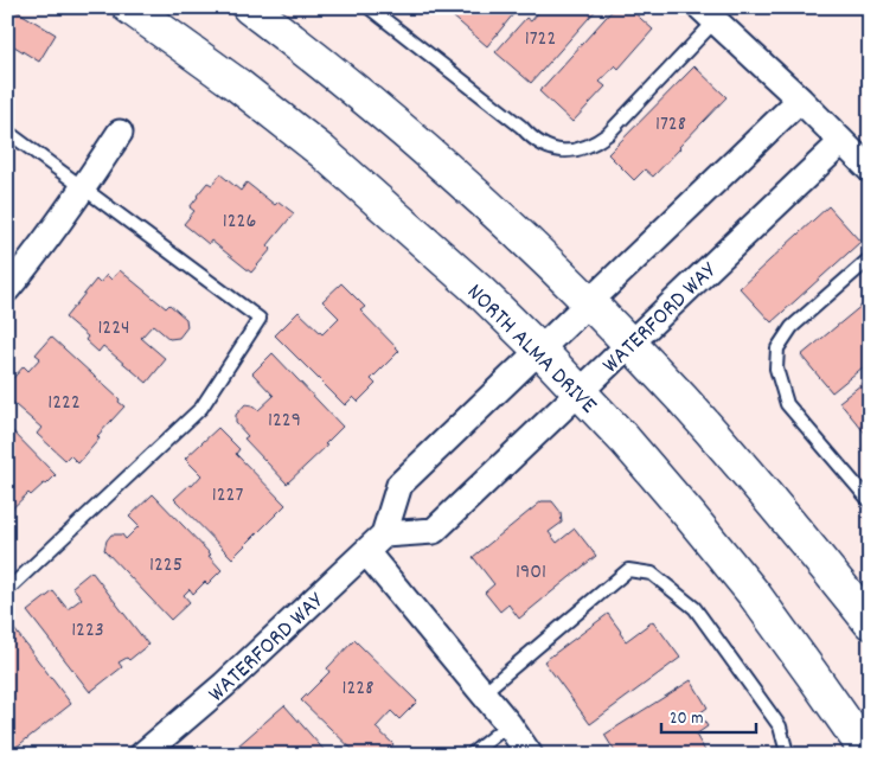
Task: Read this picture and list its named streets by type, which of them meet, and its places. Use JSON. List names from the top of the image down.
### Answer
{
  "streets": {
    "main road": ["NORTH ALMA DRIVE"],
    "street": ["WATERFORD WAY"]
  },
  "crossings": [
    ["WATERFORD WAY", "NORTH ALMA DRIVE"]
  ],
  "house_numbers": [
    "1722",
    "1728",
    "1226",
    "1224",
    "1222",
    "1229",
    "1227",
    "1225",
    "1901",
    "1223",
    "1228"
  ],
  "scale_bar": "20 m"
}
